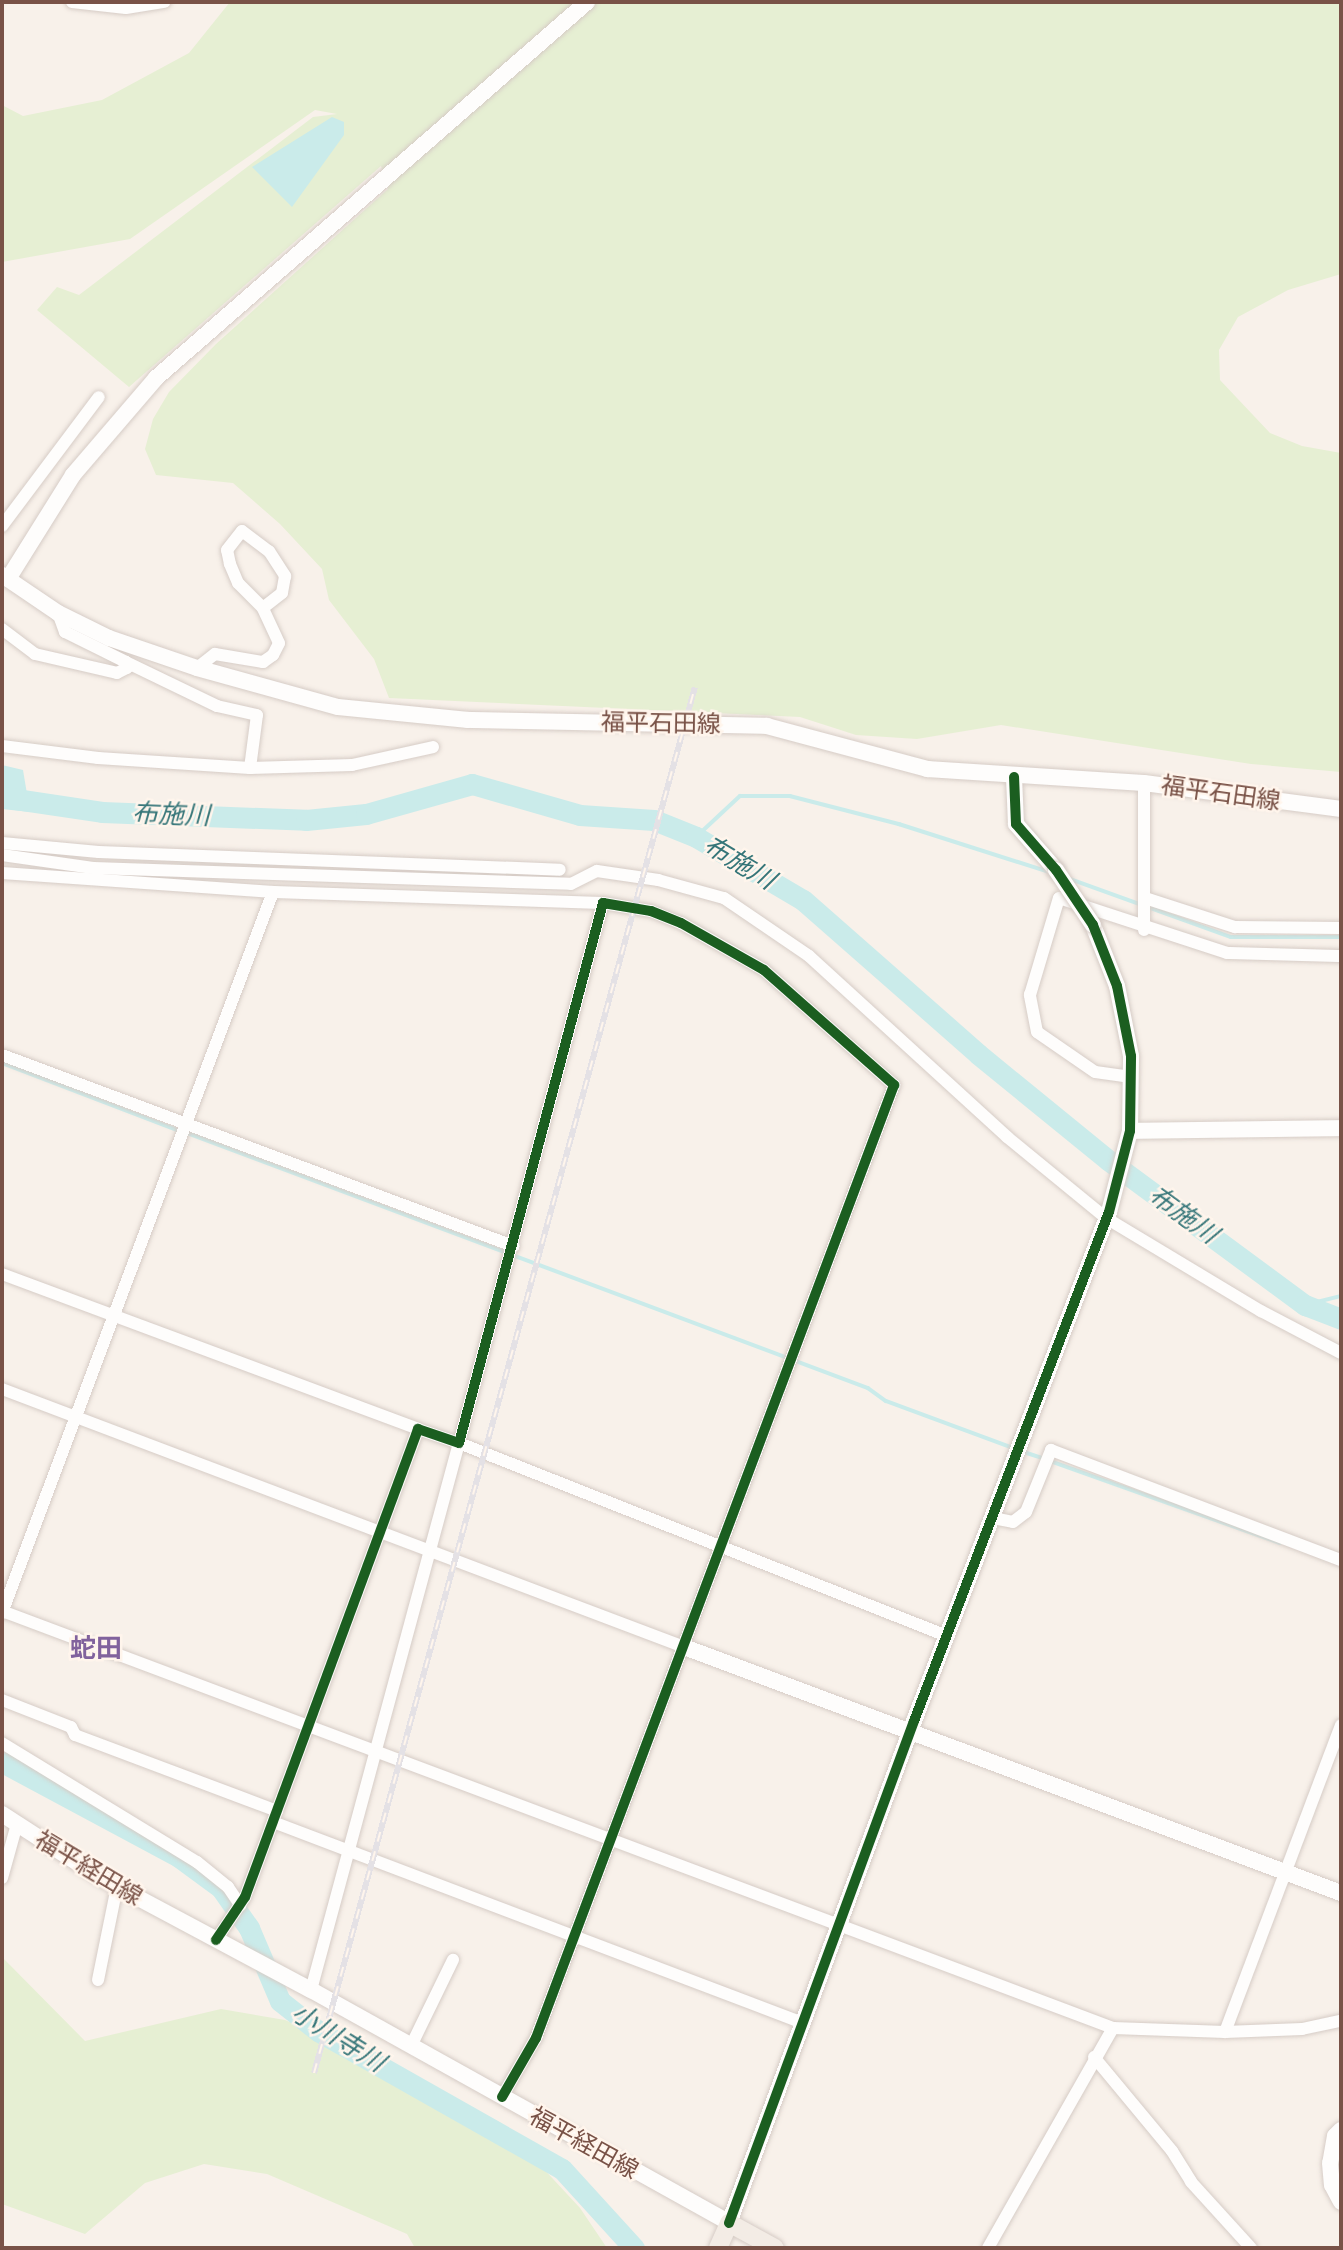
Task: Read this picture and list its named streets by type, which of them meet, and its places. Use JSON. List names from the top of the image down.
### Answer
{
  "streets": {
    "street": ["福平石田線", "福平経田線"]
  },
  "districts": ["蛇田"],
  "water": ["布施川", "小川寺川"]
}
